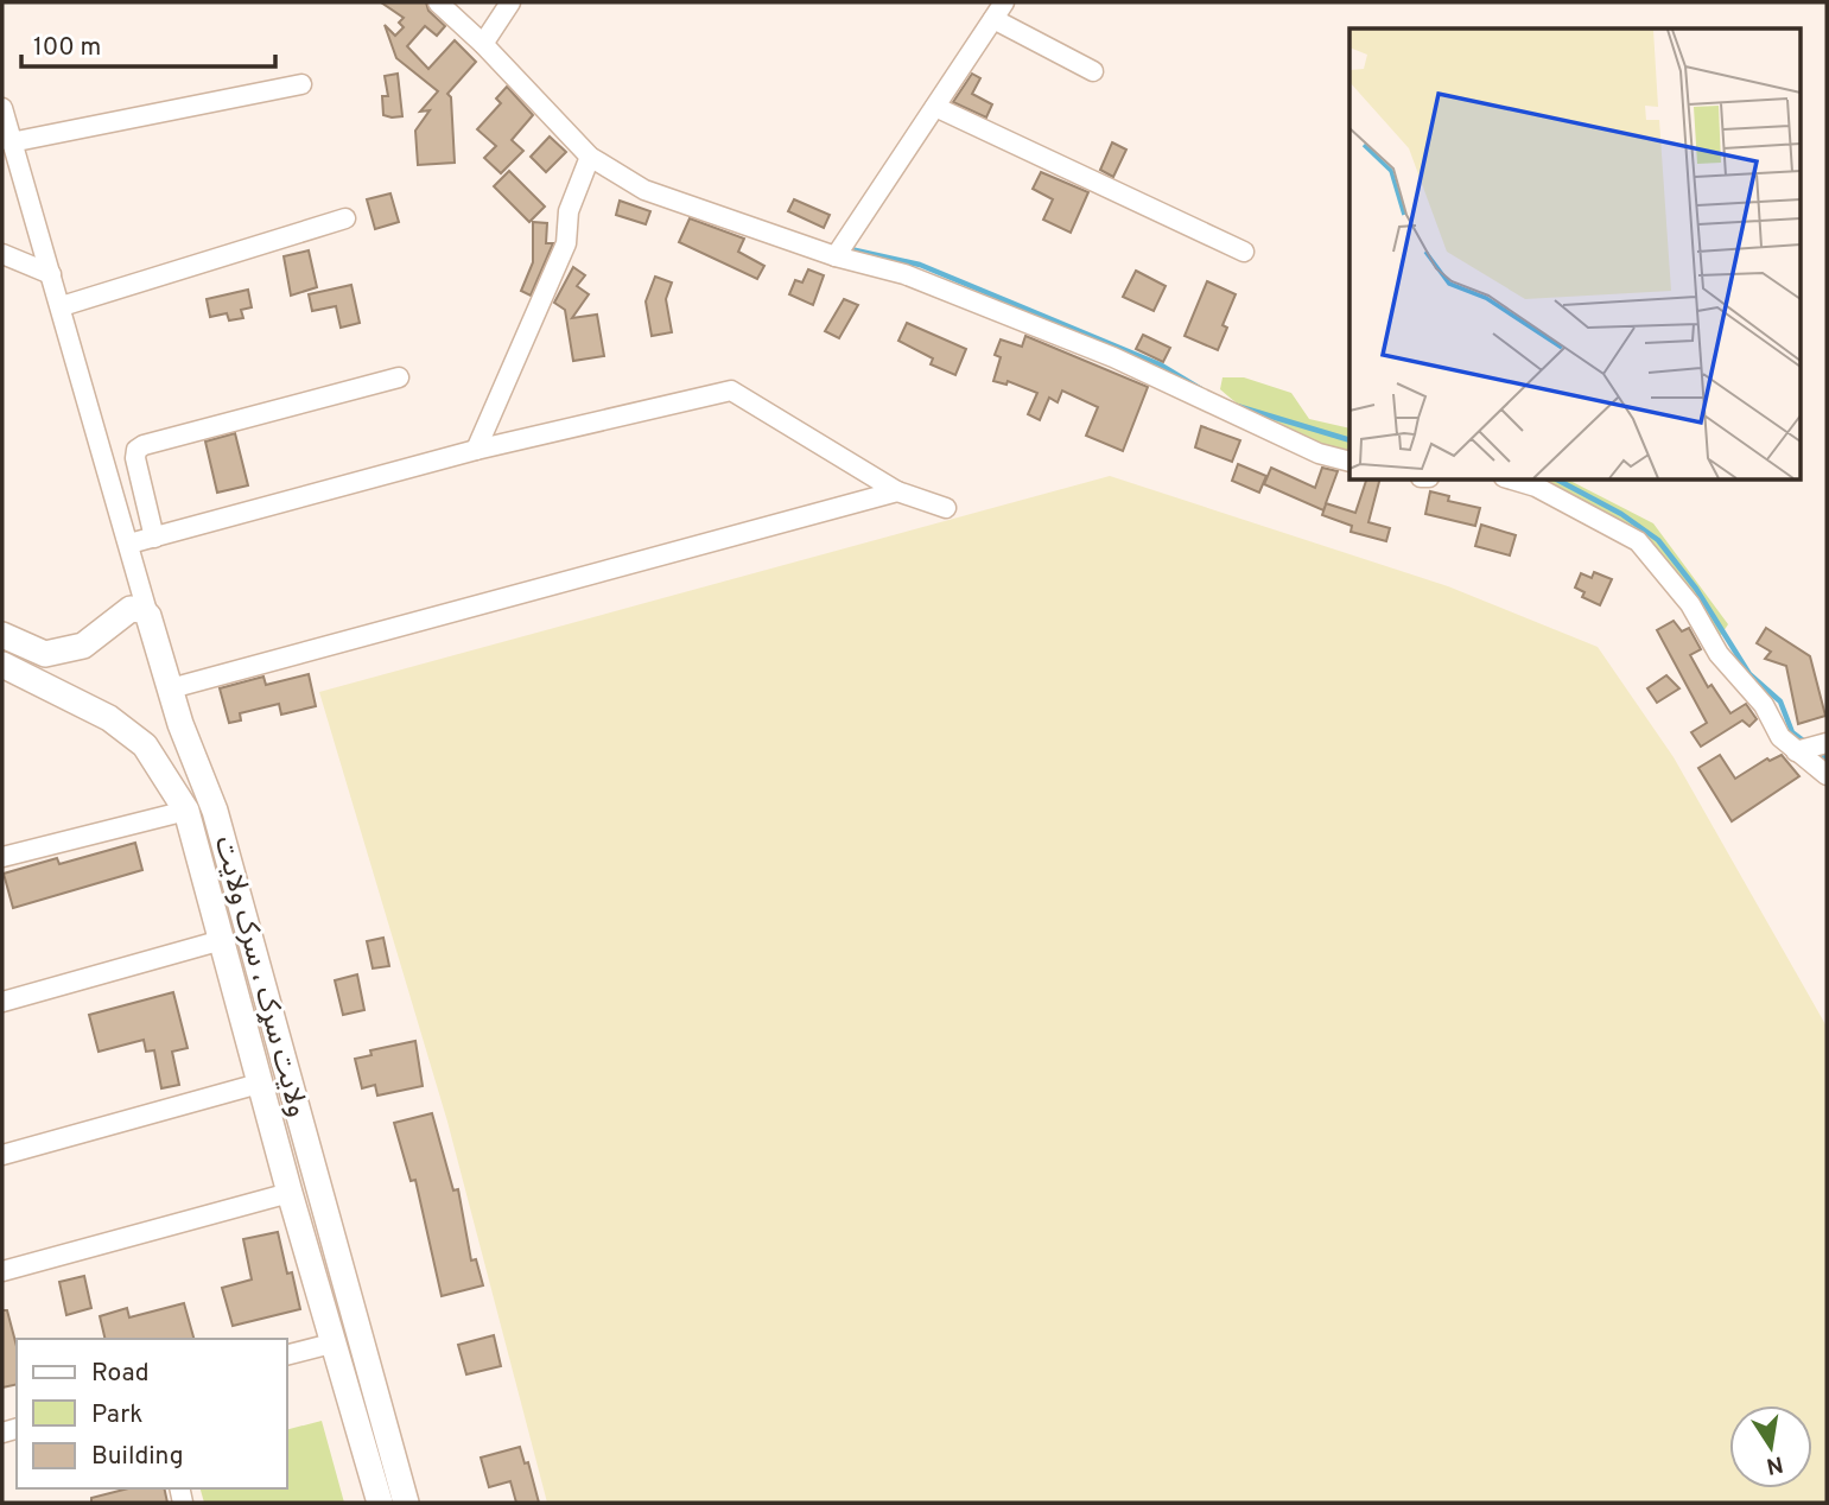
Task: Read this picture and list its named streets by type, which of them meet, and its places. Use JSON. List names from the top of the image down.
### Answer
{
  "streets": {
    "main road": ["ولایت سړک ، سرک ولایت"]
  },
  "legend": ["Road", "Park", "Building"],
  "scale_bar": "100 m",
  "north": "bottom"
}
